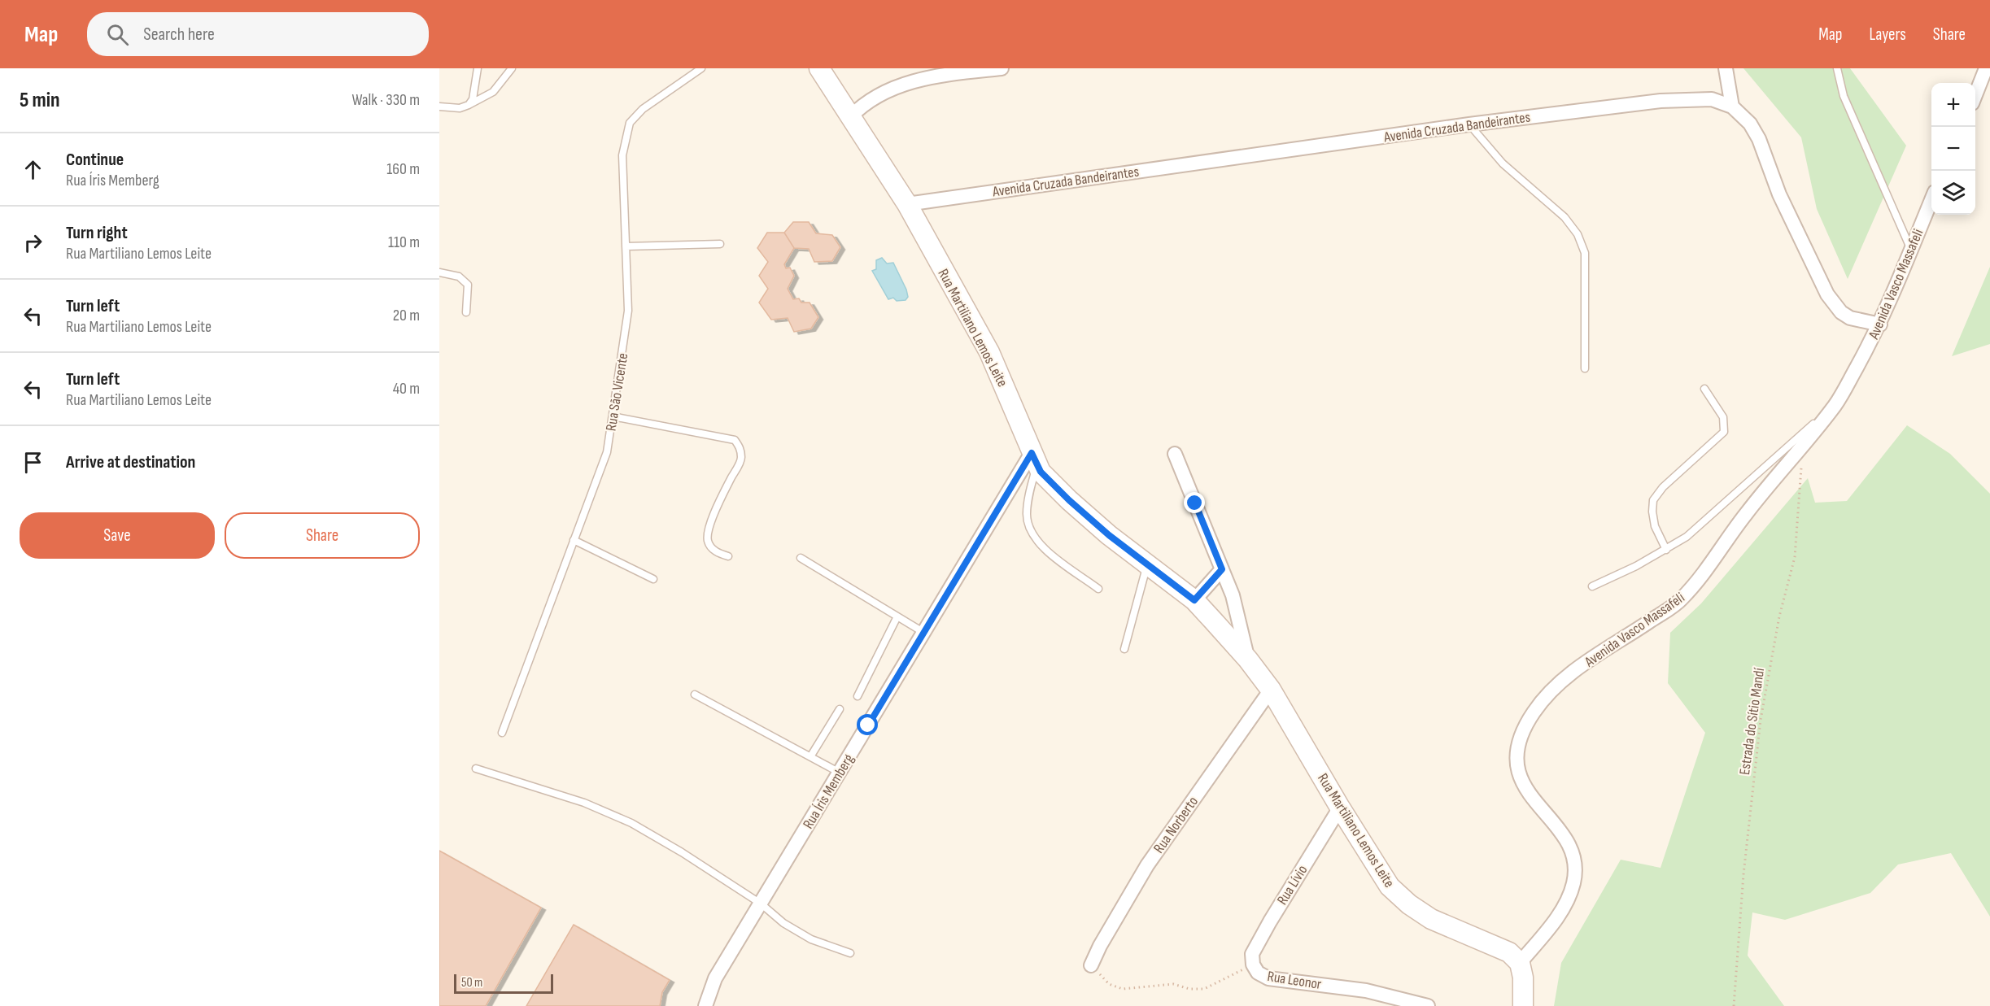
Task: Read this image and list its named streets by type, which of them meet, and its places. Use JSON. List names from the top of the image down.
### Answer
{
  "streets": {
    "street": [
      "Avenida Cruzada Bandeirantes",
      "Avenida Vasco Massafeli",
      "Rua Martiliano Lemos Leite",
      "Rua Íris Memberg",
      "Rua Norberto",
      "Rua Lívio",
      "Rua Leonor"
    ],
    "lane": ["Rua São Vicente"],
    "path": ["Estrada do Sítio Mandí"]
  },
  "crossings": [
    ["Avenida Cruzada Bandeirantes", "Avenida Vasco Massafeli"],
    ["Avenida Cruzada Bandeirantes", "Rua Martiliano Lemos Leite"],
    ["Avenida Vasco Massafeli", "Rua Martiliano Lemos Leite"],
    ["Avenida Vasco Massafeli", "Estrada do Sítio Mandí"],
    ["Rua Martiliano Lemos Leite", "Rua Íris Memberg"],
    ["Rua Martiliano Lemos Leite", "Rua Norberto"],
    ["Rua Martiliano Lemos Leite", "Rua Lívio"],
    ["Rua Norberto", "Rua Leonor"],
    ["Rua Lívio", "Rua Leonor"]
  ],
  "scale_bar": "50 m",
  "page": {
    "header": "Map",
    "search": "Search here",
    "nav": ["Map", "Layers", "Share"],
    "heading": ["5 min", "Walk · 330 m"],
    "map_buttons": ["+", "−"],
    "list": [
      ["Continue", "Rua Íris Memberg", "160 m"],
      ["Turn right", "Rua Martiliano Lemos Leite", "110 m"],
      ["Turn left", "Rua Martiliano Lemos Leite", "20 m"],
      ["Turn left", "Rua Martiliano Lemos Leite", "40 m"],
      "Arrive at destination"
    ],
    "buttons": ["Save", "Share"],
    "scale": "50 m"
  }
}
